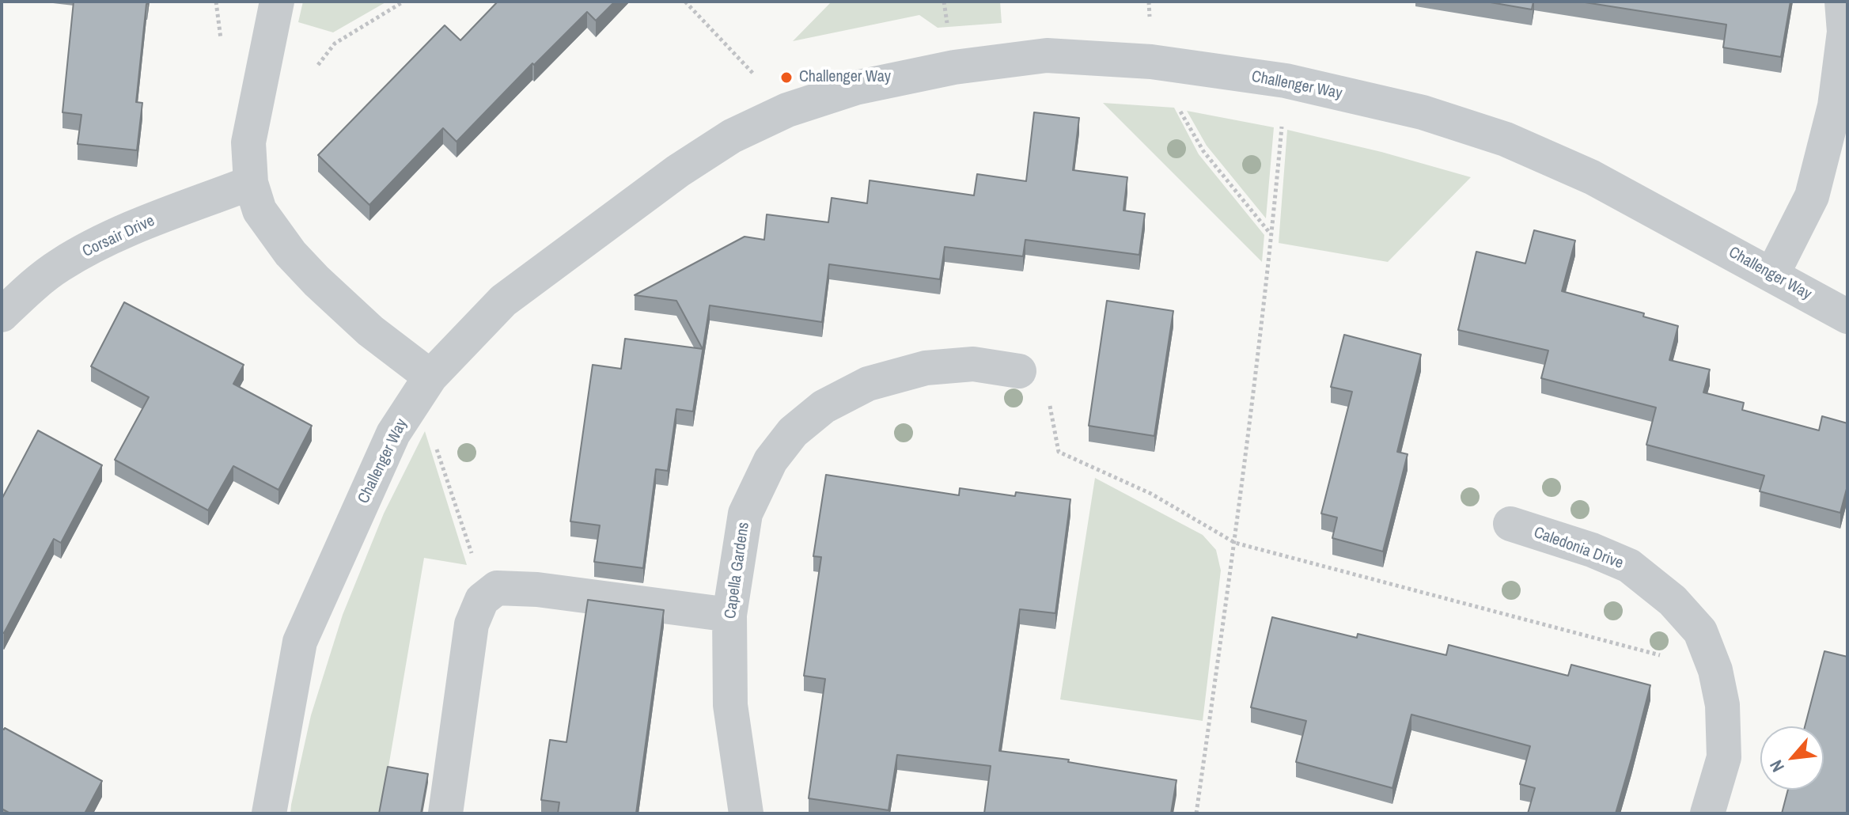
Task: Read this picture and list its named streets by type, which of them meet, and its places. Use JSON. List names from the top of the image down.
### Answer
{
  "streets": {
    "street": [
      "Challenger Way",
      "Corsair Drive",
      "Caledonia Drive",
      "Capella Gardens"
    ]
  },
  "places": ["Challenger Way"],
  "north": "bottom left"
}
